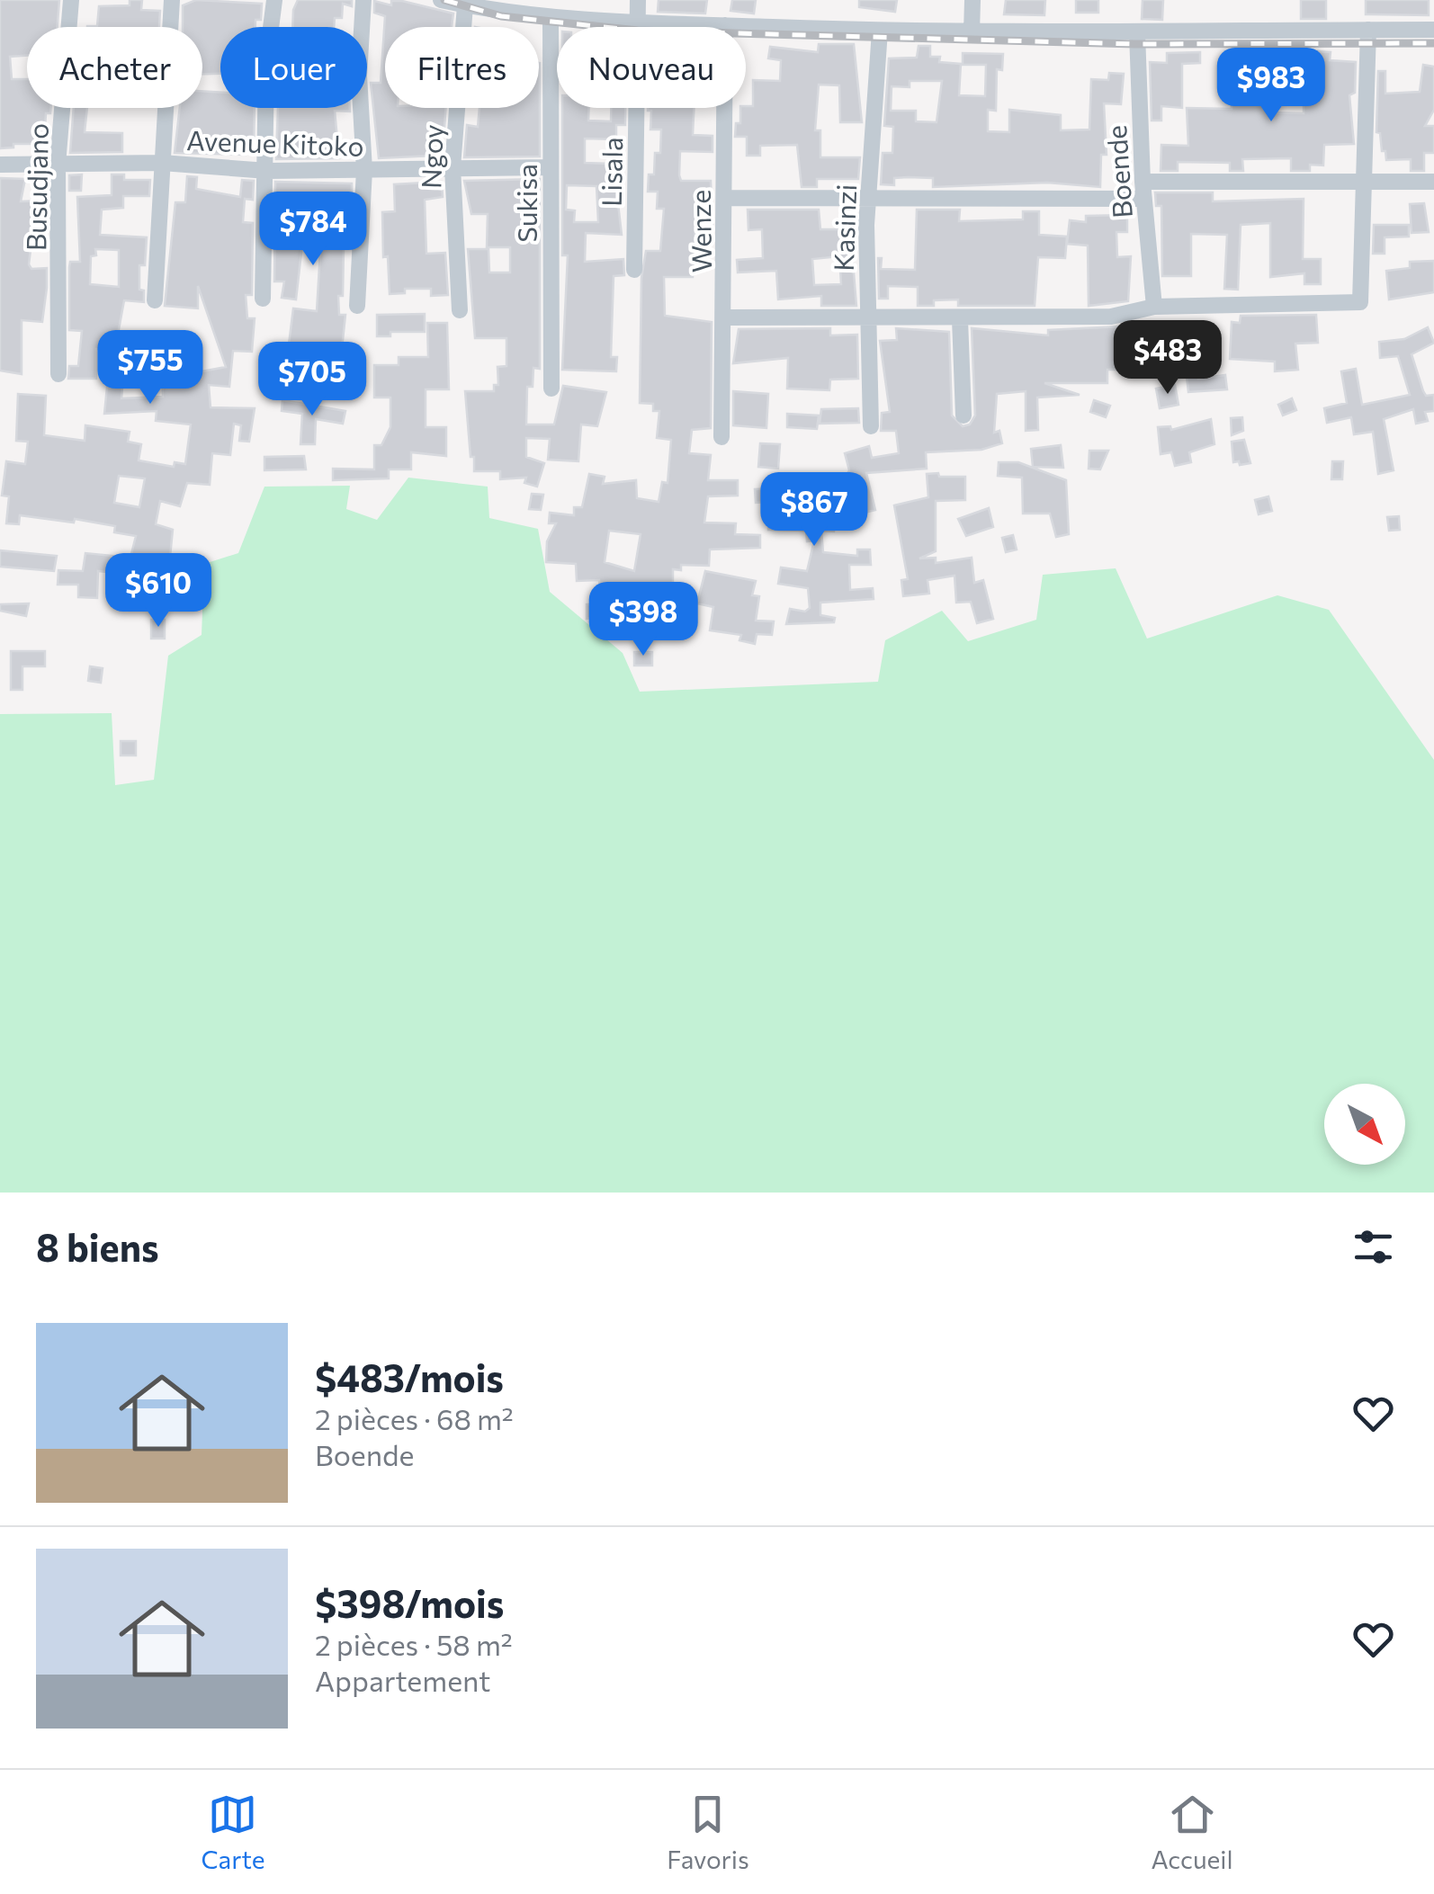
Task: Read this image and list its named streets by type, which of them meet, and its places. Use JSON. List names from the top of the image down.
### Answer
{
  "streets": {
    "street": [
      "Avenue Kitoko",
      "Ngoy",
      "Lisala",
      "Boende",
      "Busudjano",
      "Sukisa",
      "Kasinzi",
      "Wenze"
    ]
  },
  "crossings": [
    ["Avenue Kitoko", "Ngoy"],
    ["Avenue Kitoko", "Busudjano"],
    ["Avenue Kitoko", "Sukisa"]
  ],
  "north": "bottom right",
  "page": {
    "chip": [
      "Acheter",
      "Louer",
      "Filtres",
      "Nouveau"
    ],
    "price": [
      "$983",
      "$784",
      "$483",
      "$755",
      "$705",
      "$867",
      "$610",
      "$398"
    ],
    "heading": "8 biens",
    "list": [
      {
        "name": "$483/mois",
        "note": "2 pièces · 68 m² · Boende"
      },
      {
        "name": "$398/mois",
        "note": "2 pièces · 58 m² · Appartement"
      }
    ],
    "tabs": ["Carte", "Favoris", "Accueil"]
  }
}
